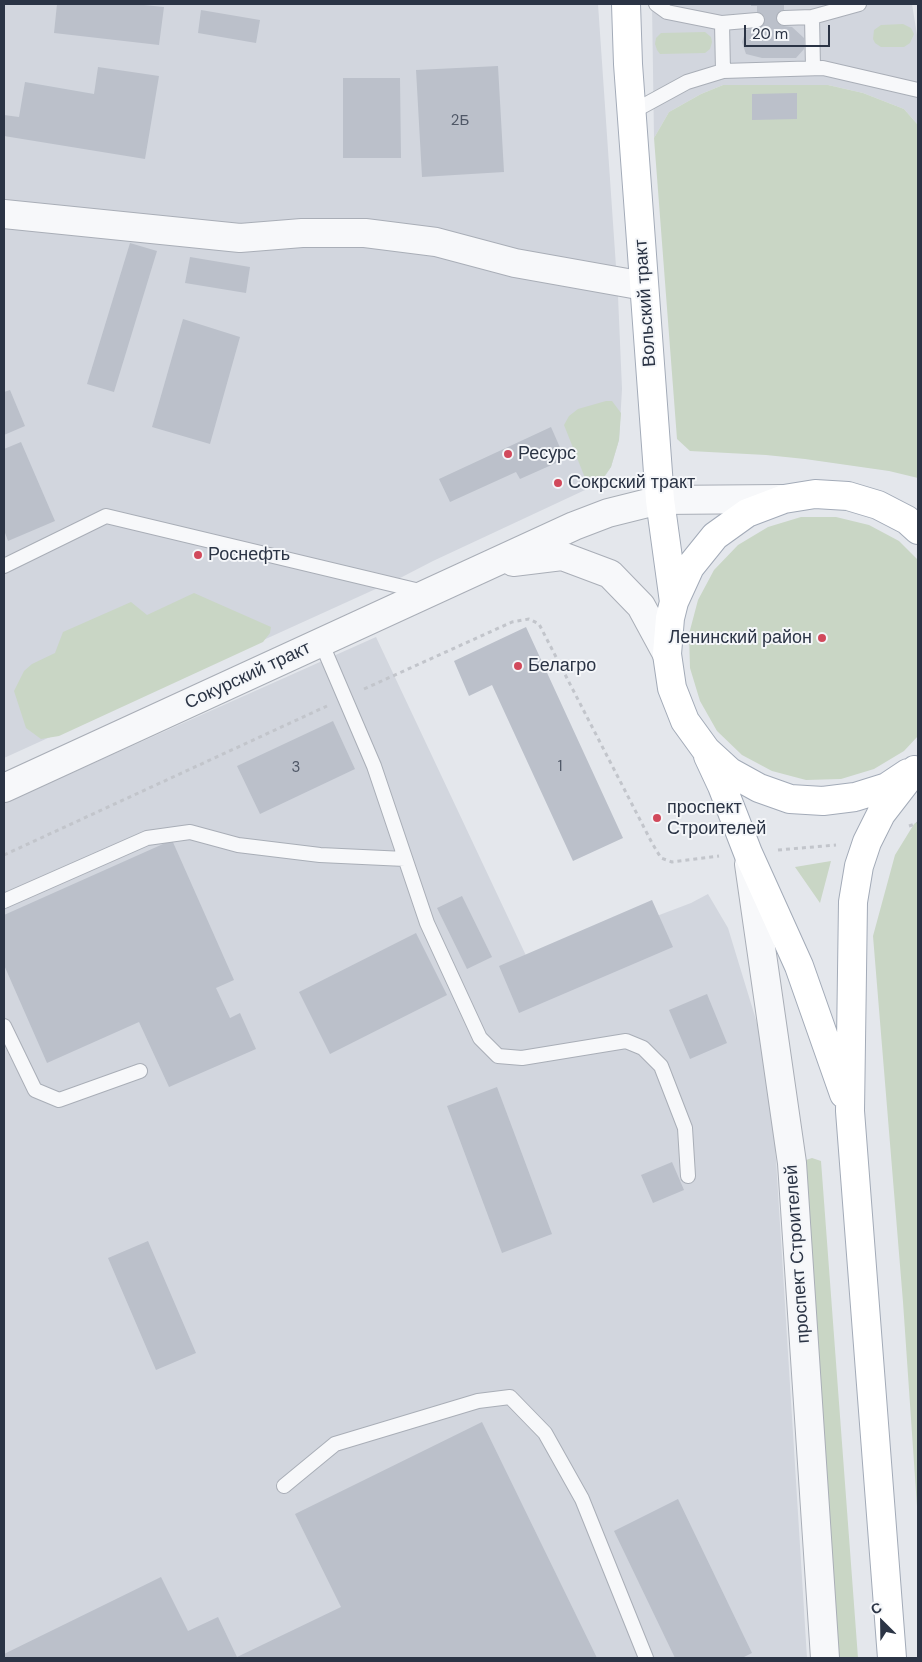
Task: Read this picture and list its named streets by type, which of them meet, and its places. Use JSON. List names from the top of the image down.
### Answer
{
  "streets": {
    "main road": ["Вольский тракт", "проспект Строителей"],
    "street": ["Сокурский тракт"]
  },
  "crossings": [
    ["Вольский тракт", "Сокурский тракт"]
  ],
  "places": [
    "Ресурс",
    "Сокрский тракт",
    "Роснефть",
    "Ленинский район",
    "Белагро",
    "проспект Строителей"
  ],
  "house_numbers": ["2Б", "1", "3"],
  "scale_bar": "20 m",
  "north": "top left"
}
